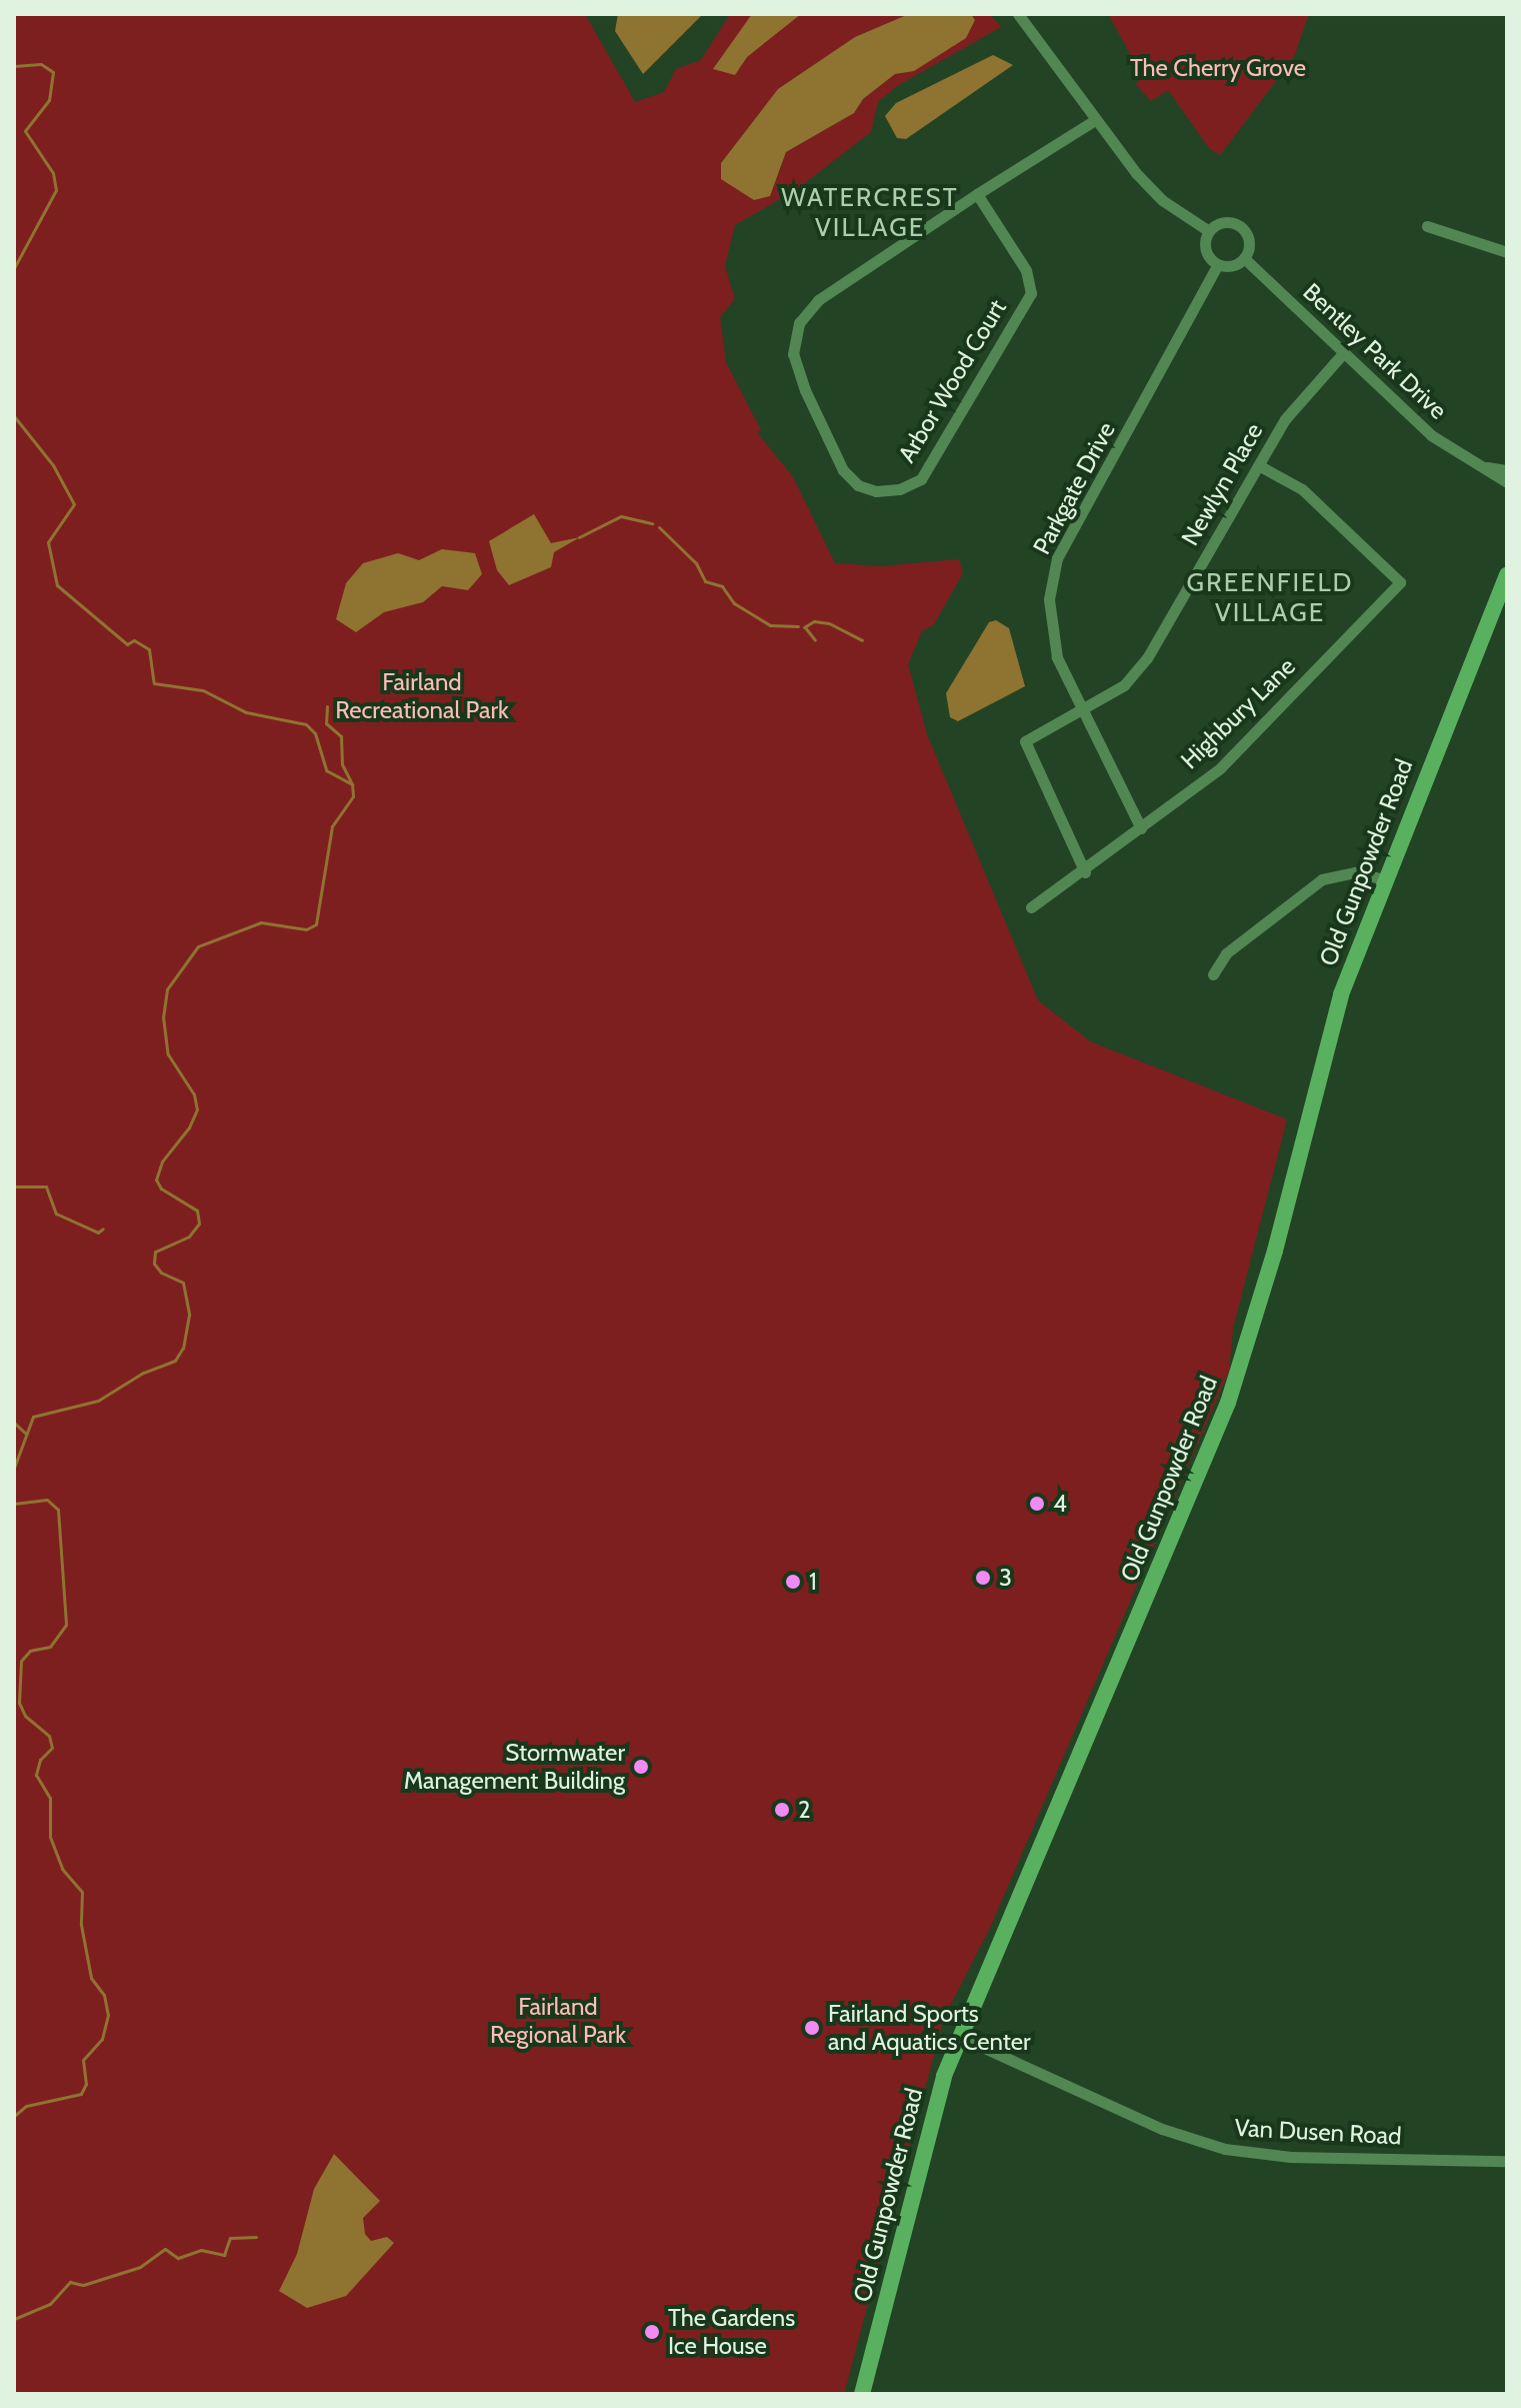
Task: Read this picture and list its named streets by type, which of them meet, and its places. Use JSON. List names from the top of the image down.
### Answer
{
  "streets": {
    "main road": ["Old Gunpowder Road"],
    "street": [
      "Bentley Park Drive",
      "Arbor Wood Court",
      "Newlyn Place",
      "Parkgate Drive",
      "Highbury Lane",
      "Van Dusen Road"
    ]
  },
  "crossings": [
    ["Bentley Park Drive", "Newlyn Place"],
    ["Bentley Park Drive", "Parkgate Drive"],
    ["Newlyn Place", "Parkgate Drive"],
    ["Newlyn Place", "Highbury Lane"],
    ["Parkgate Drive", "Highbury Lane"],
    ["Old Gunpowder Road", "Van Dusen Road"]
  ],
  "districts": ["WATERCREST VILLAGE", "GREENFIELD VILLAGE"],
  "parks": ["The Cherry Grove", "Fairland Recreational Park", "Fairland Regional Park"],
  "places": [
    "4",
    "3",
    "1",
    "Stormwater Management Building",
    "2",
    "Fairland Sports and Aquatics Center",
    "The Gardens Ice House"
  ]
}
